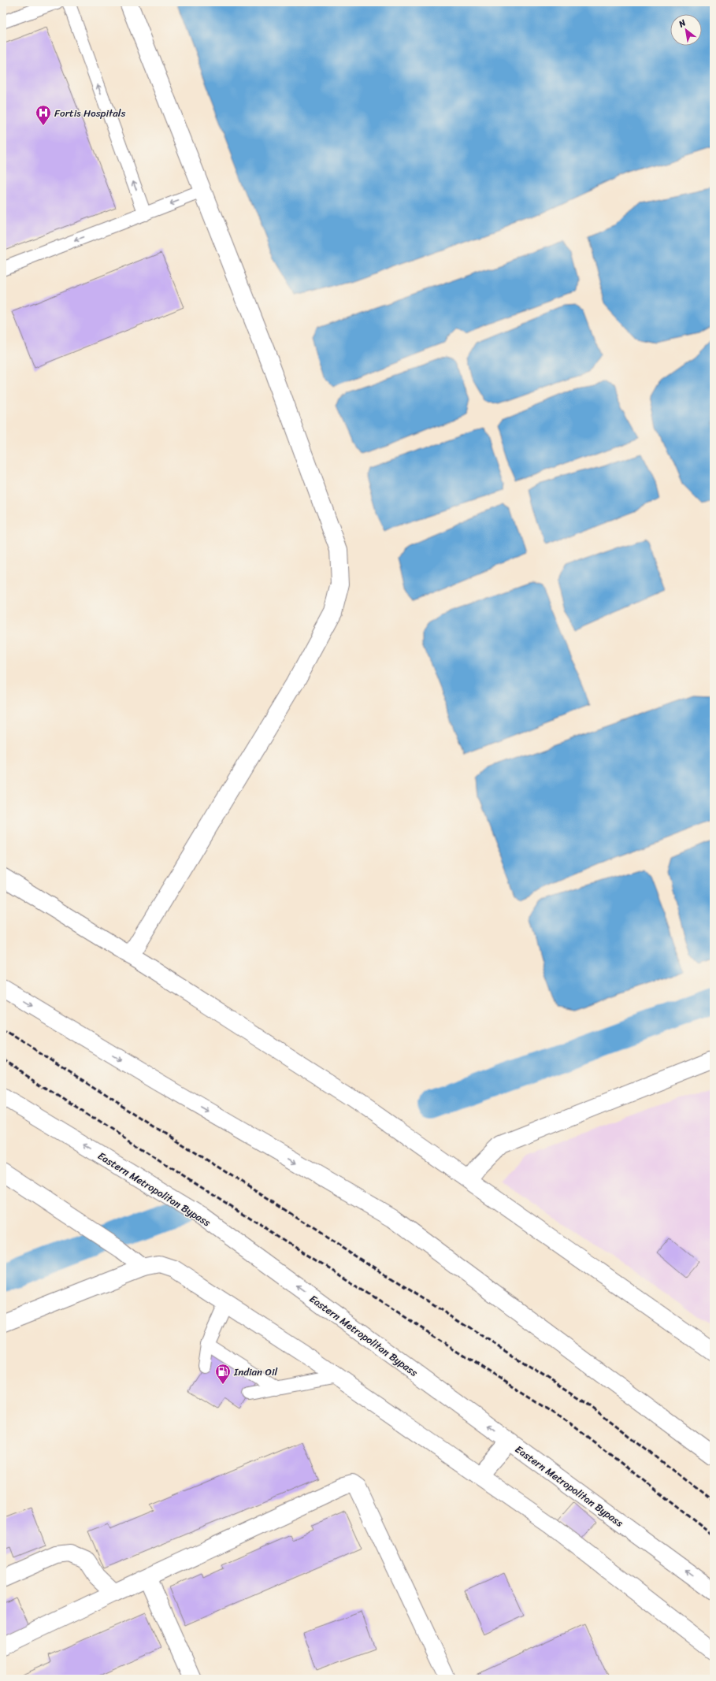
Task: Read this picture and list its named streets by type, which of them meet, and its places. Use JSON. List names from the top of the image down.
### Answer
{
  "streets": {
    "street": ["Eastern Metropolitan Bypass"]
  },
  "places": {
    "hospital": ["Fortis Hospitals"],
    "fuel station": ["Indian Oil"]
  },
  "north": "top left"
}
